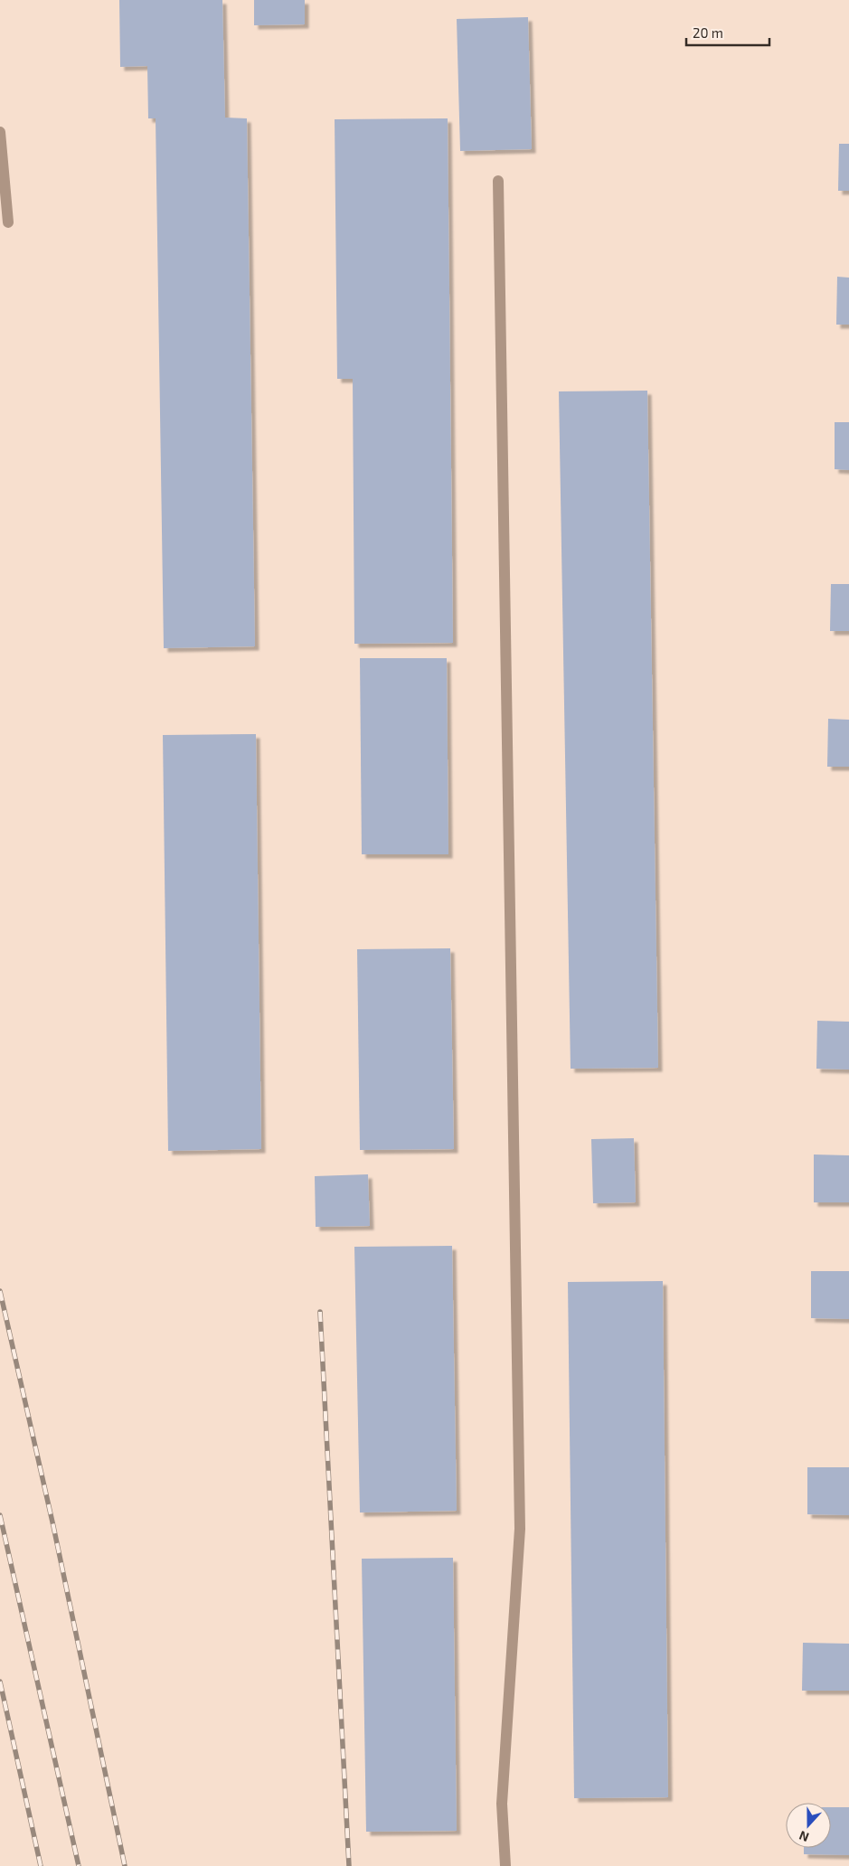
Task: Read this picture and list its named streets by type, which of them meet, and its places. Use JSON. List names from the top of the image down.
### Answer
{
  "scale_bar": "20 m",
  "north": "bottom"
}
